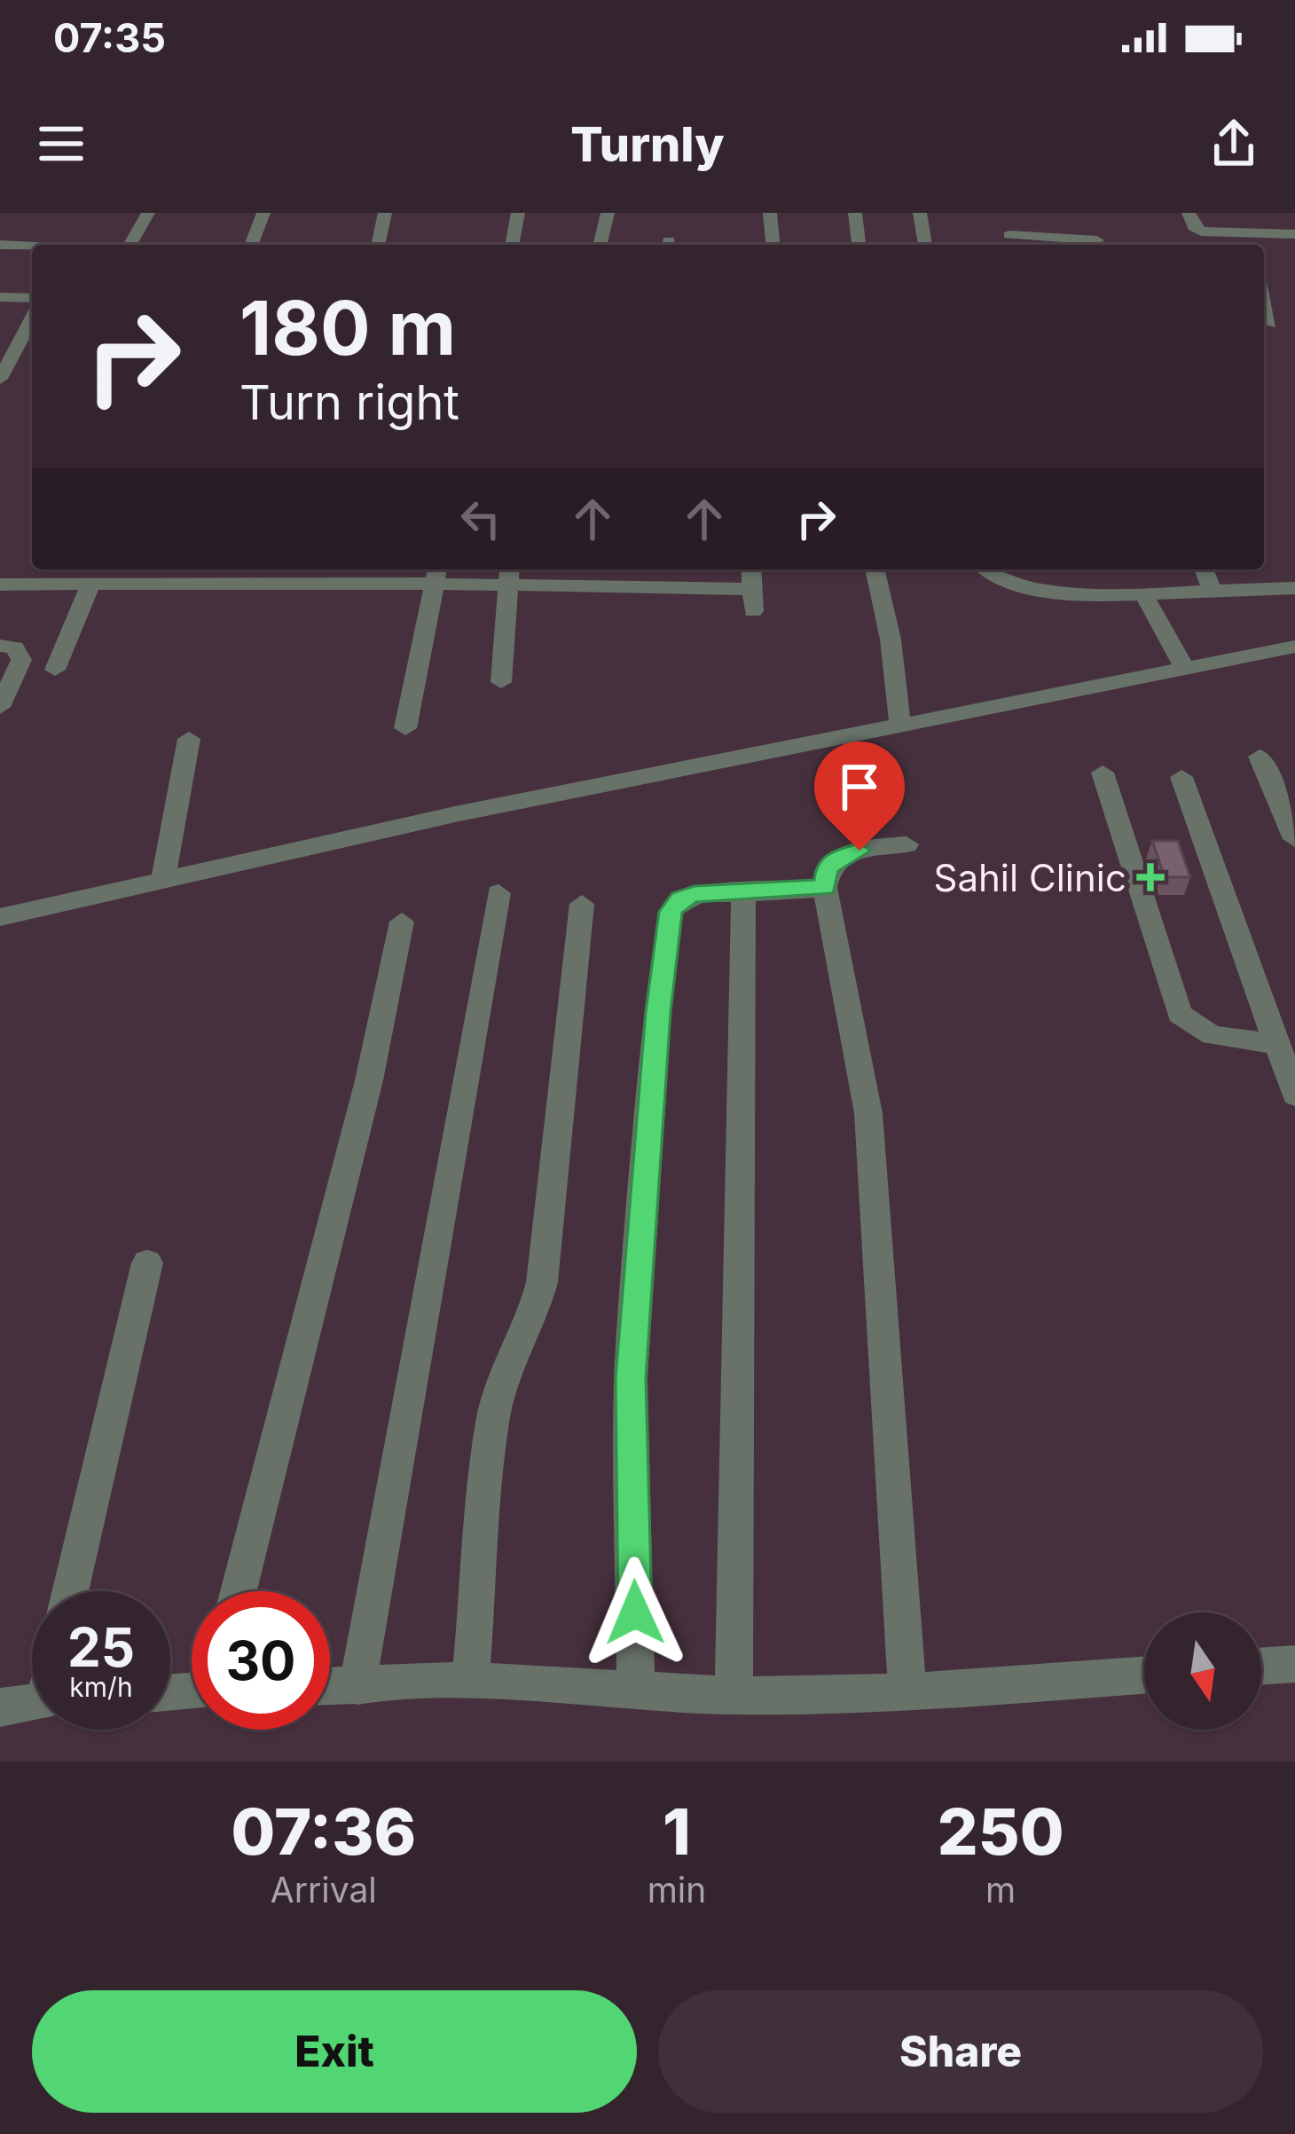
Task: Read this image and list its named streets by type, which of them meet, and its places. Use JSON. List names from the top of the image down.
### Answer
{
  "places": {
    "health": ["Sahil Clinic"]
  },
  "north": "bottom",
  "page": {
    "status": "07:35",
    "header": "Turnly",
    "turn": ["180 m", "Turn right"],
    "speed": "25 km/h",
    "limit": "30",
    "eta": [
      "07:36",
      "Arrival",
      "1",
      "min",
      "250",
      "m"
    ],
    "buttons": ["Exit", "Share"]
  }
}
